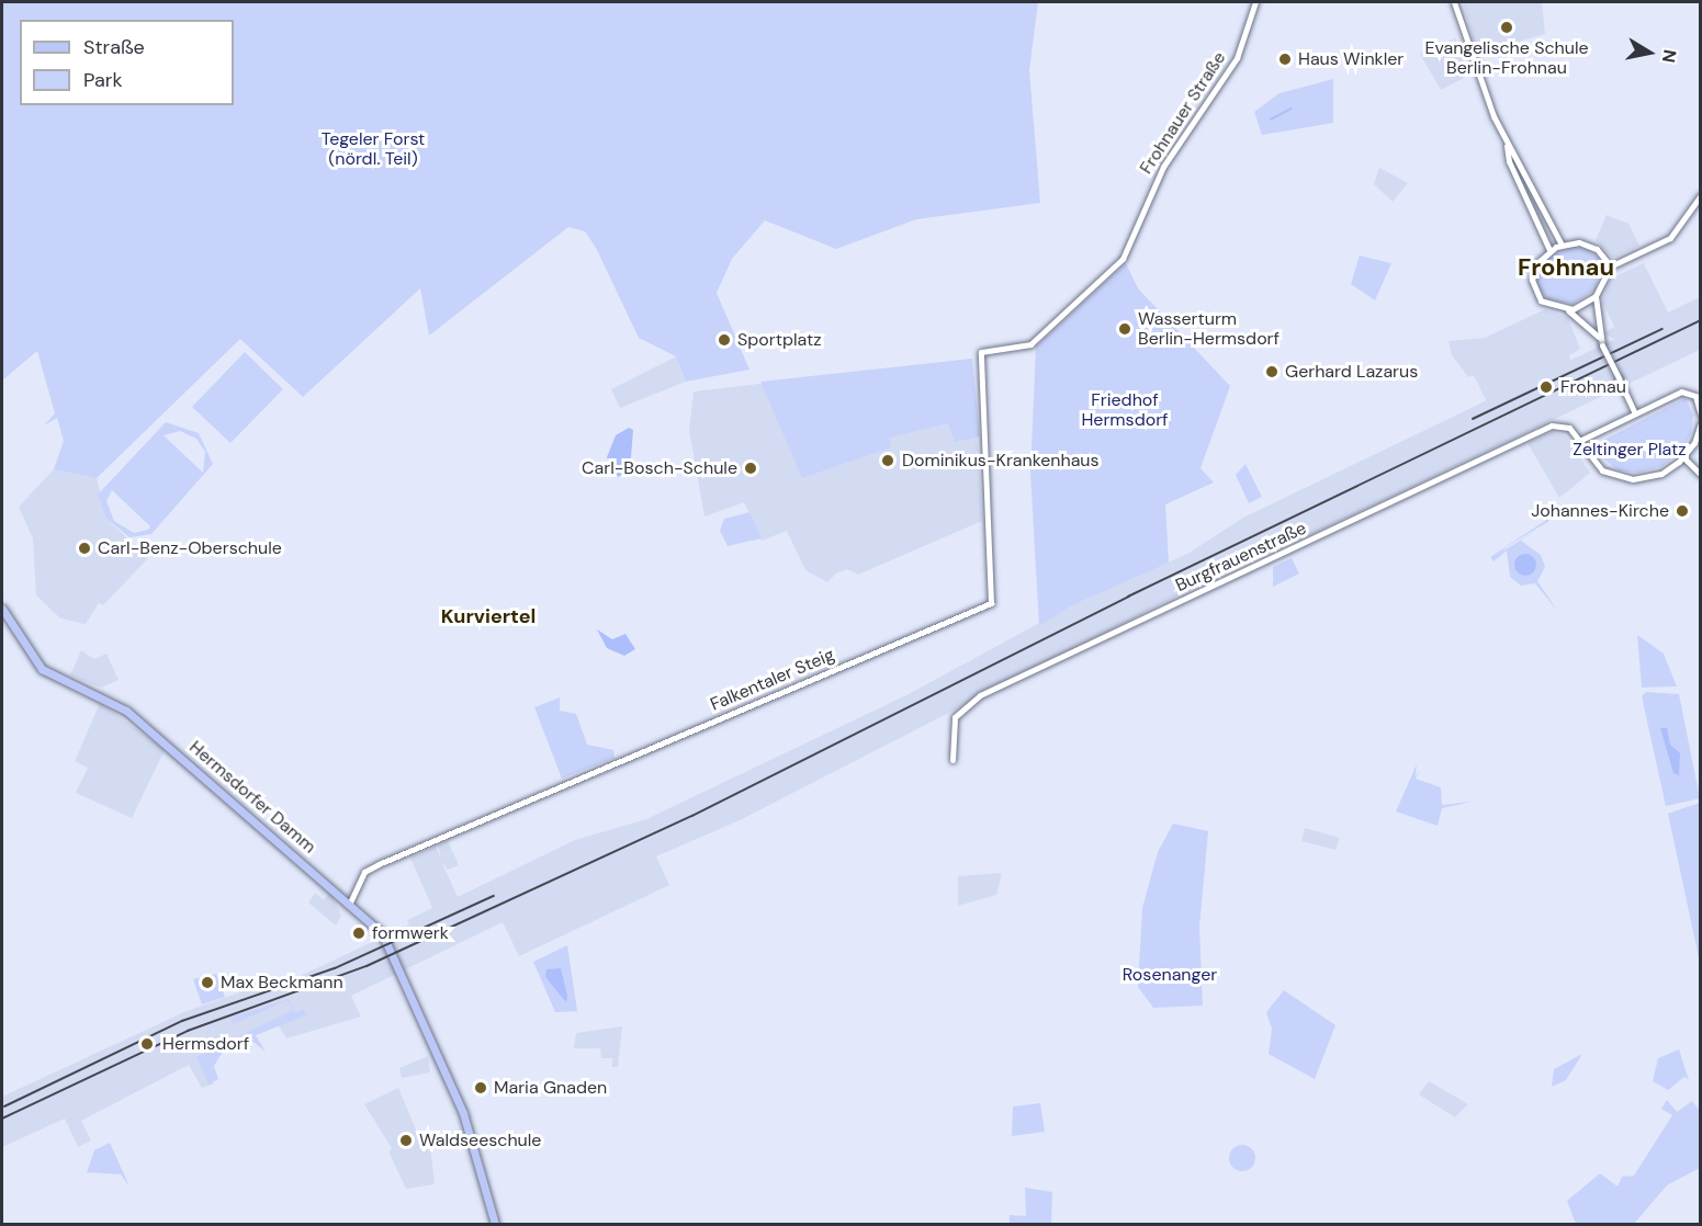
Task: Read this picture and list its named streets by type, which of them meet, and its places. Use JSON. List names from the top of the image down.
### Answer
{
  "streets": {
    "main road": ["Hermsdorfer Damm"],
    "street": ["Frohnauer Straße", "Burgfrauenstraße", "Falkentaler Steig"]
  },
  "crossings": [
    ["Frohnauer Straße", "Falkentaler Steig"],
    ["Falkentaler Steig", "Hermsdorfer Damm"]
  ],
  "districts": ["Frohnau", "Kurviertel"],
  "parks": [
    "Tegeler Forst (nördl. Teil)",
    "Friedhof Hermsdorf",
    "Zeltinger Platz",
    "Rosenanger"
  ],
  "places": [
    "Evangelische Schule Berlin-Frohnau",
    "Haus Winkler",
    "Wasserturm Berlin-Hermsdorf",
    "Sportplatz",
    "Gerhard Lazarus",
    "Frohnau",
    "Dominikus-Krankenhaus",
    "Carl-Bosch-Schule",
    "Johannes-Kirche",
    "Carl-Benz-Oberschule",
    "formwerk",
    "Max Beckmann",
    "Hermsdorf",
    "Maria Gnaden",
    "Waldseeschule"
  ],
  "legend": ["Straße", "Park"],
  "north": "right"
}
